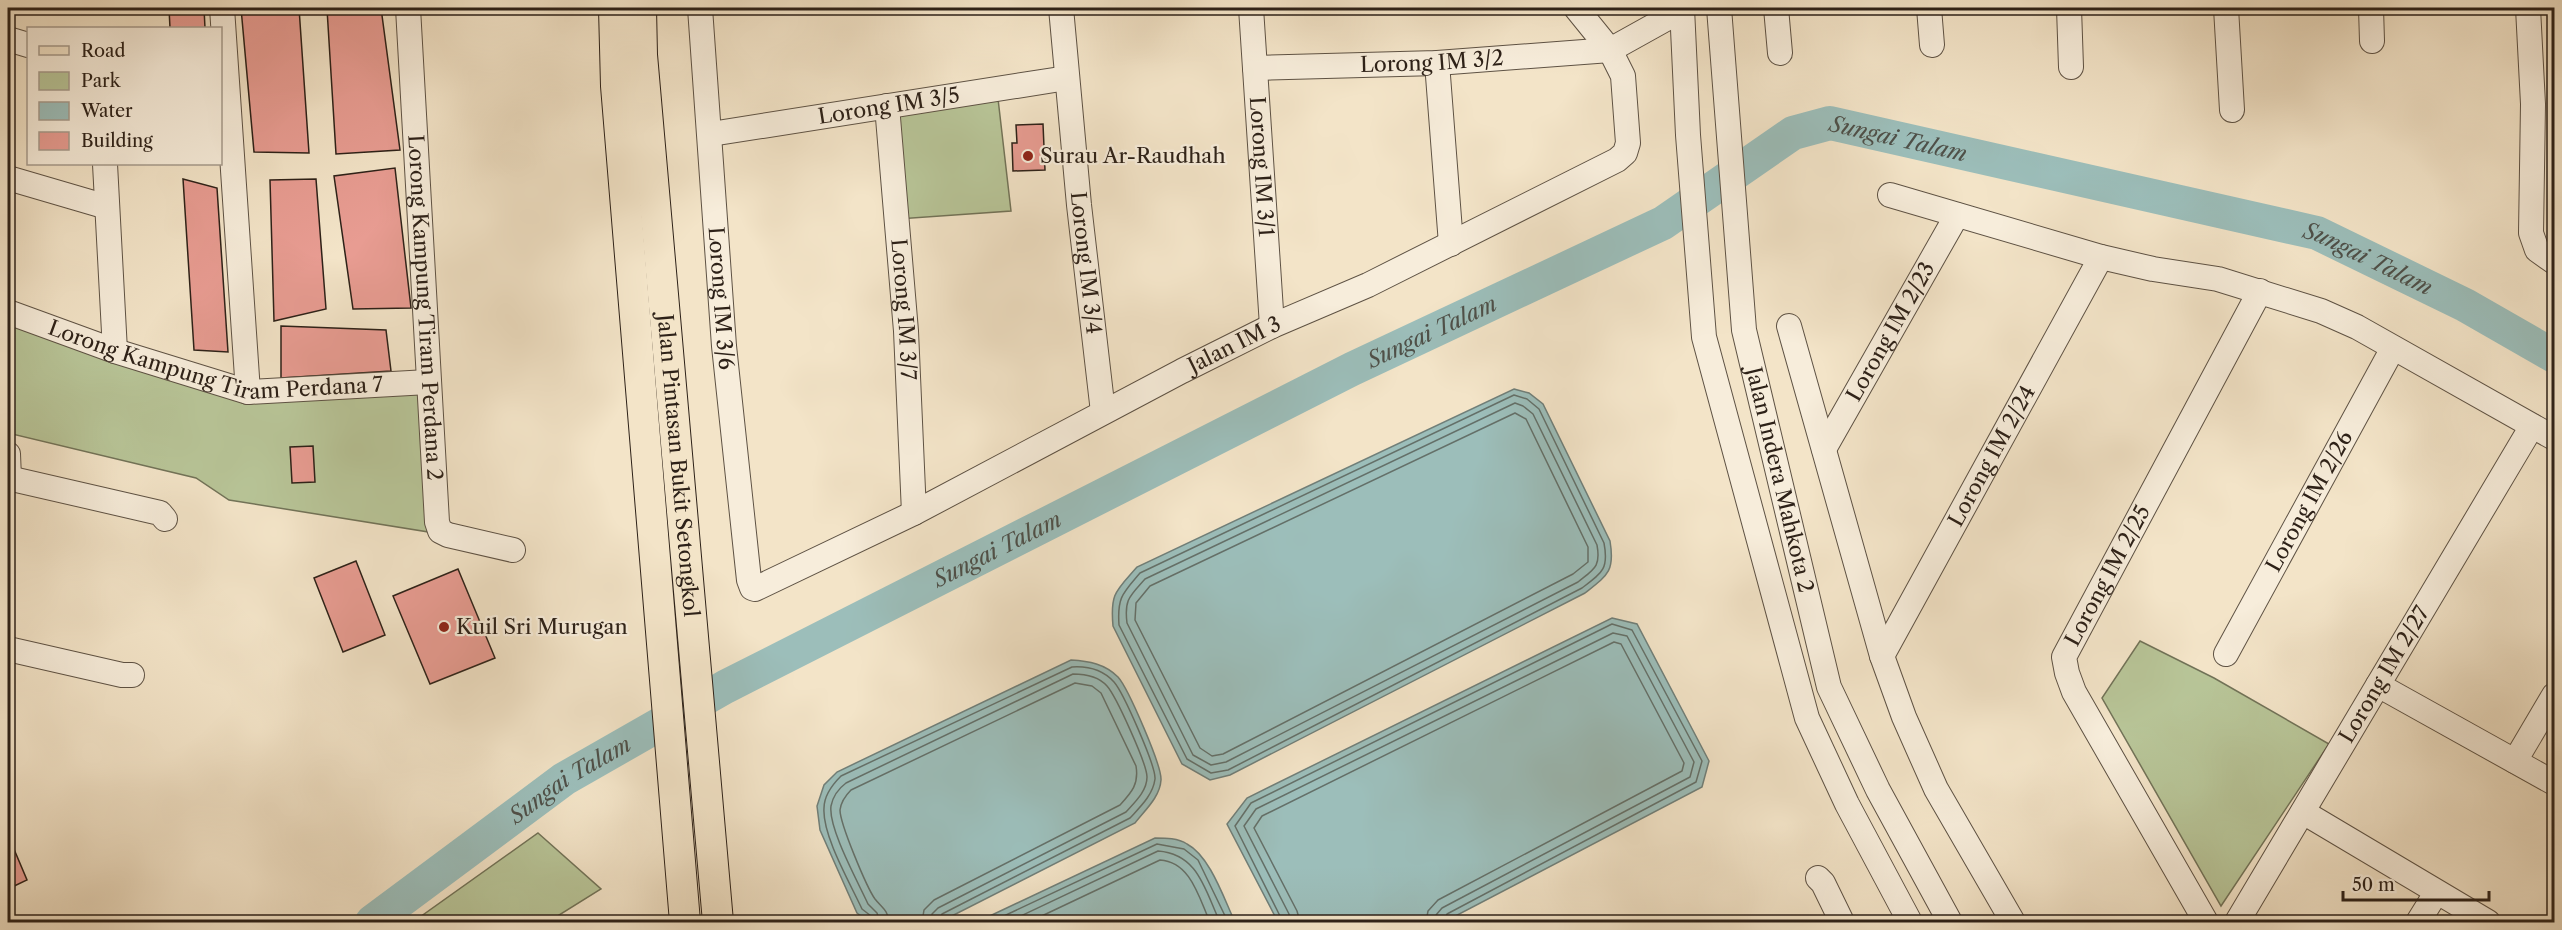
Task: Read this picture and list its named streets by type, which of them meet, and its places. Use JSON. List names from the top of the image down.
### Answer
{
  "streets": {
    "main road": ["Jalan Pintasan Bukit Setongkol"],
    "street": [
      "Lorong IM 3/2",
      "Lorong IM 3/5",
      "Lorong IM 3/1",
      "Lorong IM 3/4",
      "Lorong IM 3/6",
      "Lorong Kampung Tiram Perdana 2",
      "Lorong IM 3/7",
      "Lorong IM 2/23",
      "Jalan IM 3",
      "Lorong Kampung Tiram Perdana 7",
      "Lorong IM 2/24",
      "Jalan Indera Mahkota 2",
      "Lorong IM 2/26",
      "Lorong IM 2/25",
      "Lorong IM 2/27"
    ]
  },
  "crossings": [
    ["Lorong IM 3/2", "Lorong IM 3/1"],
    ["Lorong IM 3/2", "Jalan IM 3"],
    ["Lorong IM 3/5", "Lorong IM 3/4"],
    ["Lorong IM 3/5", "Lorong IM 3/6"],
    ["Lorong IM 3/5", "Lorong IM 3/7"],
    ["Lorong IM 3/1", "Jalan IM 3"],
    ["Lorong IM 3/4", "Jalan IM 3"],
    ["Lorong IM 3/6", "Jalan IM 3"],
    ["Lorong Kampung Tiram Perdana 2", "Lorong Kampung Tiram Perdana 7"],
    ["Lorong IM 3/7", "Jalan IM 3"]
  ],
  "water": ["Sungai Talam"],
  "places": ["Surau Ar-Raudhah", "Kuil Sri Murugan"],
  "legend": [
    "Road",
    "Park",
    "Water",
    "Building"
  ],
  "scale_bar": "50 m"
}
